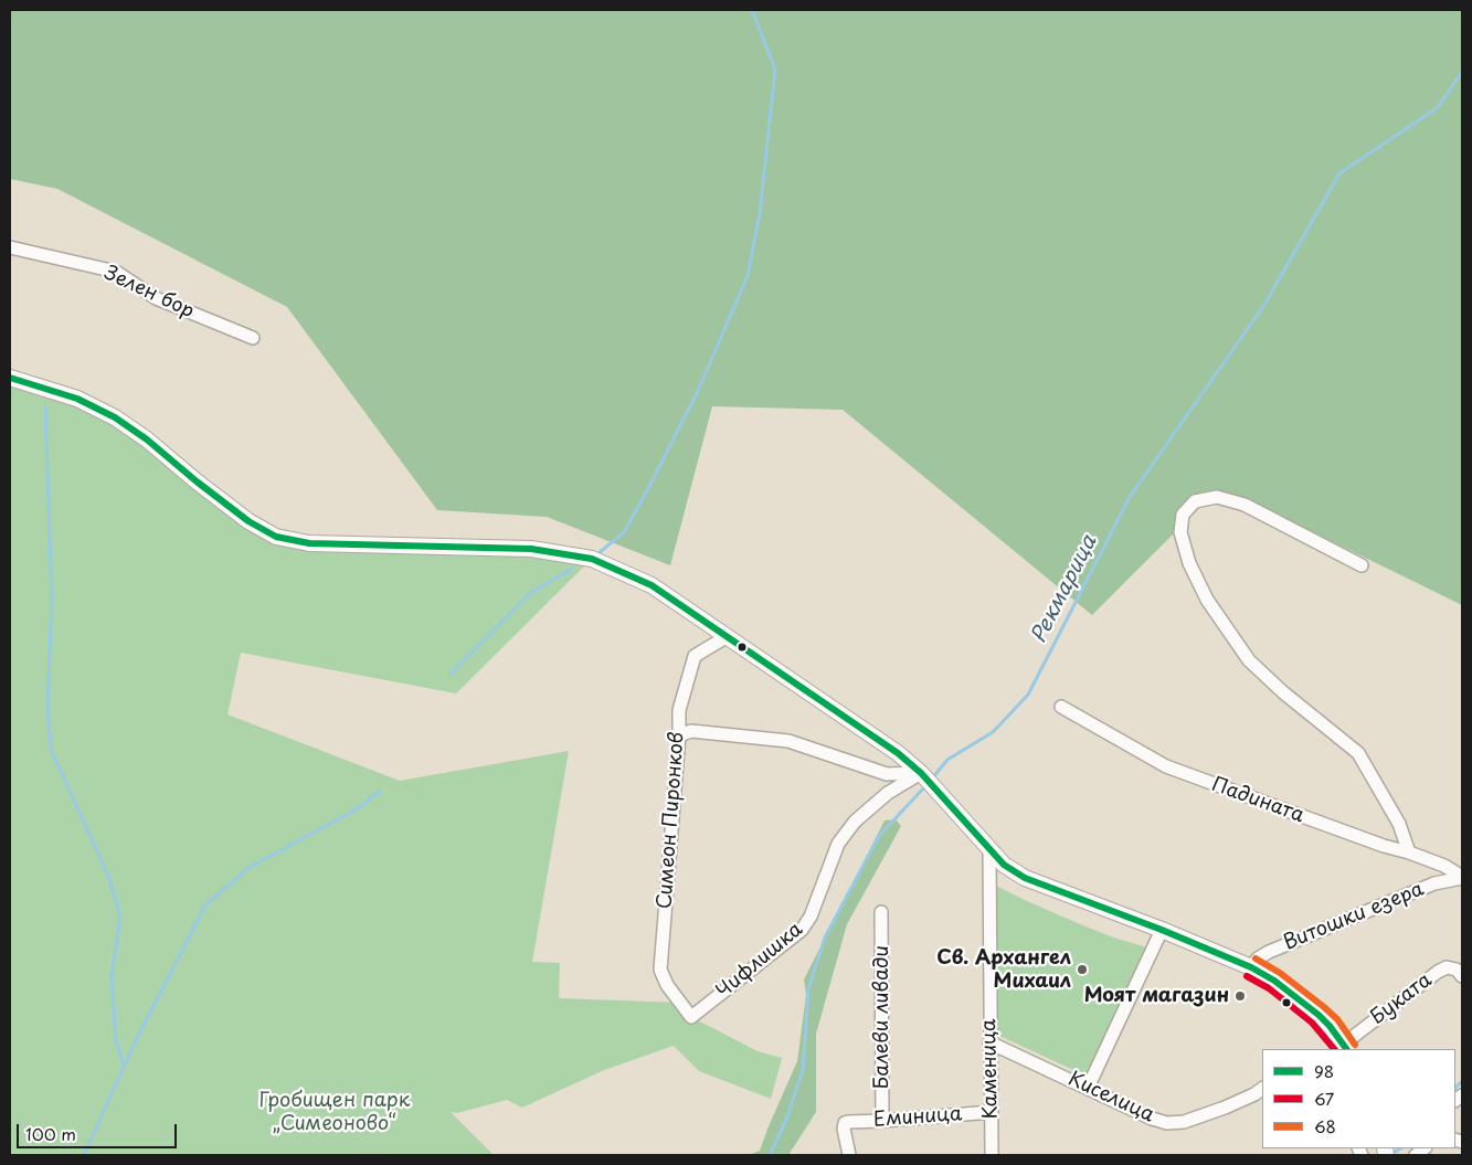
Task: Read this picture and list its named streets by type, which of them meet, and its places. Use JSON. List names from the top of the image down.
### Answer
{
  "streets": {
    "street": [
      "Зелен бор",
      "Падината",
      "Симеон Пиронков",
      "Витошки езера",
      "Чифлишка",
      "Буката",
      "Балеви ливади",
      "Каменица",
      "Киселица",
      "Еминица"
    ]
  },
  "crossings": [
    ["Падината", "Витошки езера"],
    ["Симеон Пиронков", "Чифлишка"],
    ["Балеви ливади", "Еминица"],
    ["Каменица", "Киселица"],
    ["Каменица", "Еминица"]
  ],
  "water": ["Рекмарица"],
  "parks": ["Гробищен парк „Симеоново“"],
  "places": ["Св. Архангел Михаил", "Моят магазин"],
  "lines": ["transit line 98", "transit line 68", "transit line 67"],
  "legend": ["98", "67", "68"],
  "scale_bar": "100 m"
}
